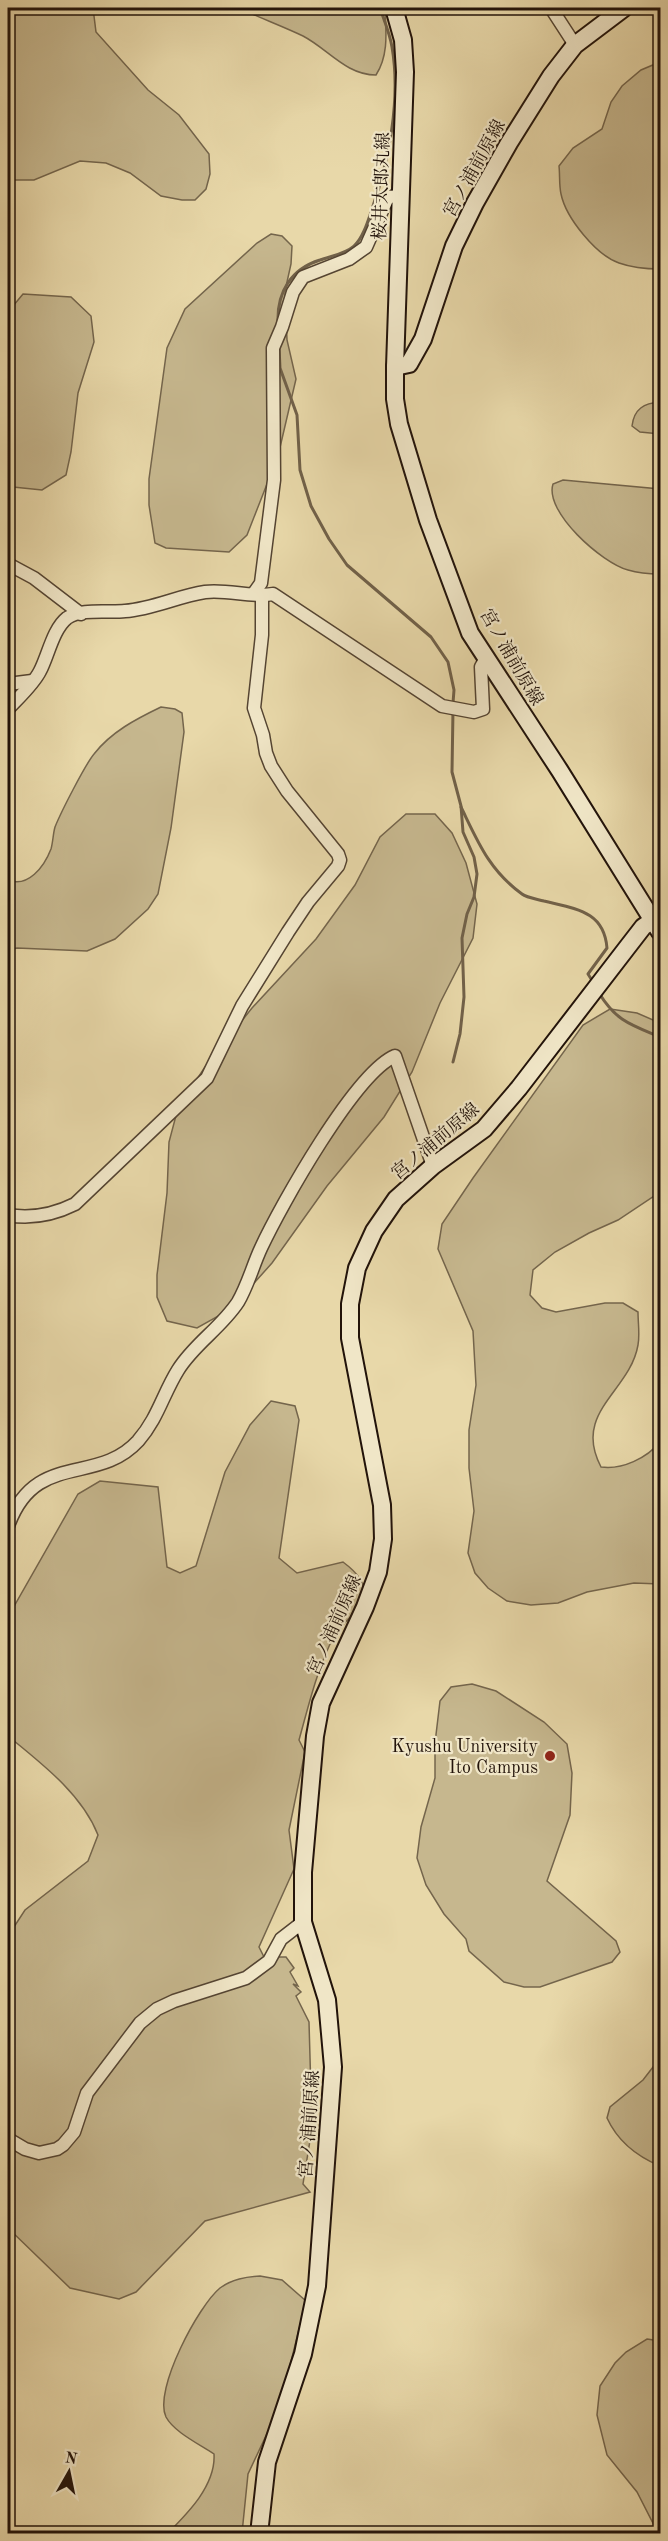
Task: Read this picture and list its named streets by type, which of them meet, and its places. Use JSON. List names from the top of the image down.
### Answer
{
  "streets": {
    "main road": ["宮ノ浦前原線", "桜井太郎丸線"]
  },
  "crossings": [
    ["宮ノ浦前原線", "桜井太郎丸線"]
  ],
  "places": ["Kyushu University Ito Campus"],
  "north": "top"
}
